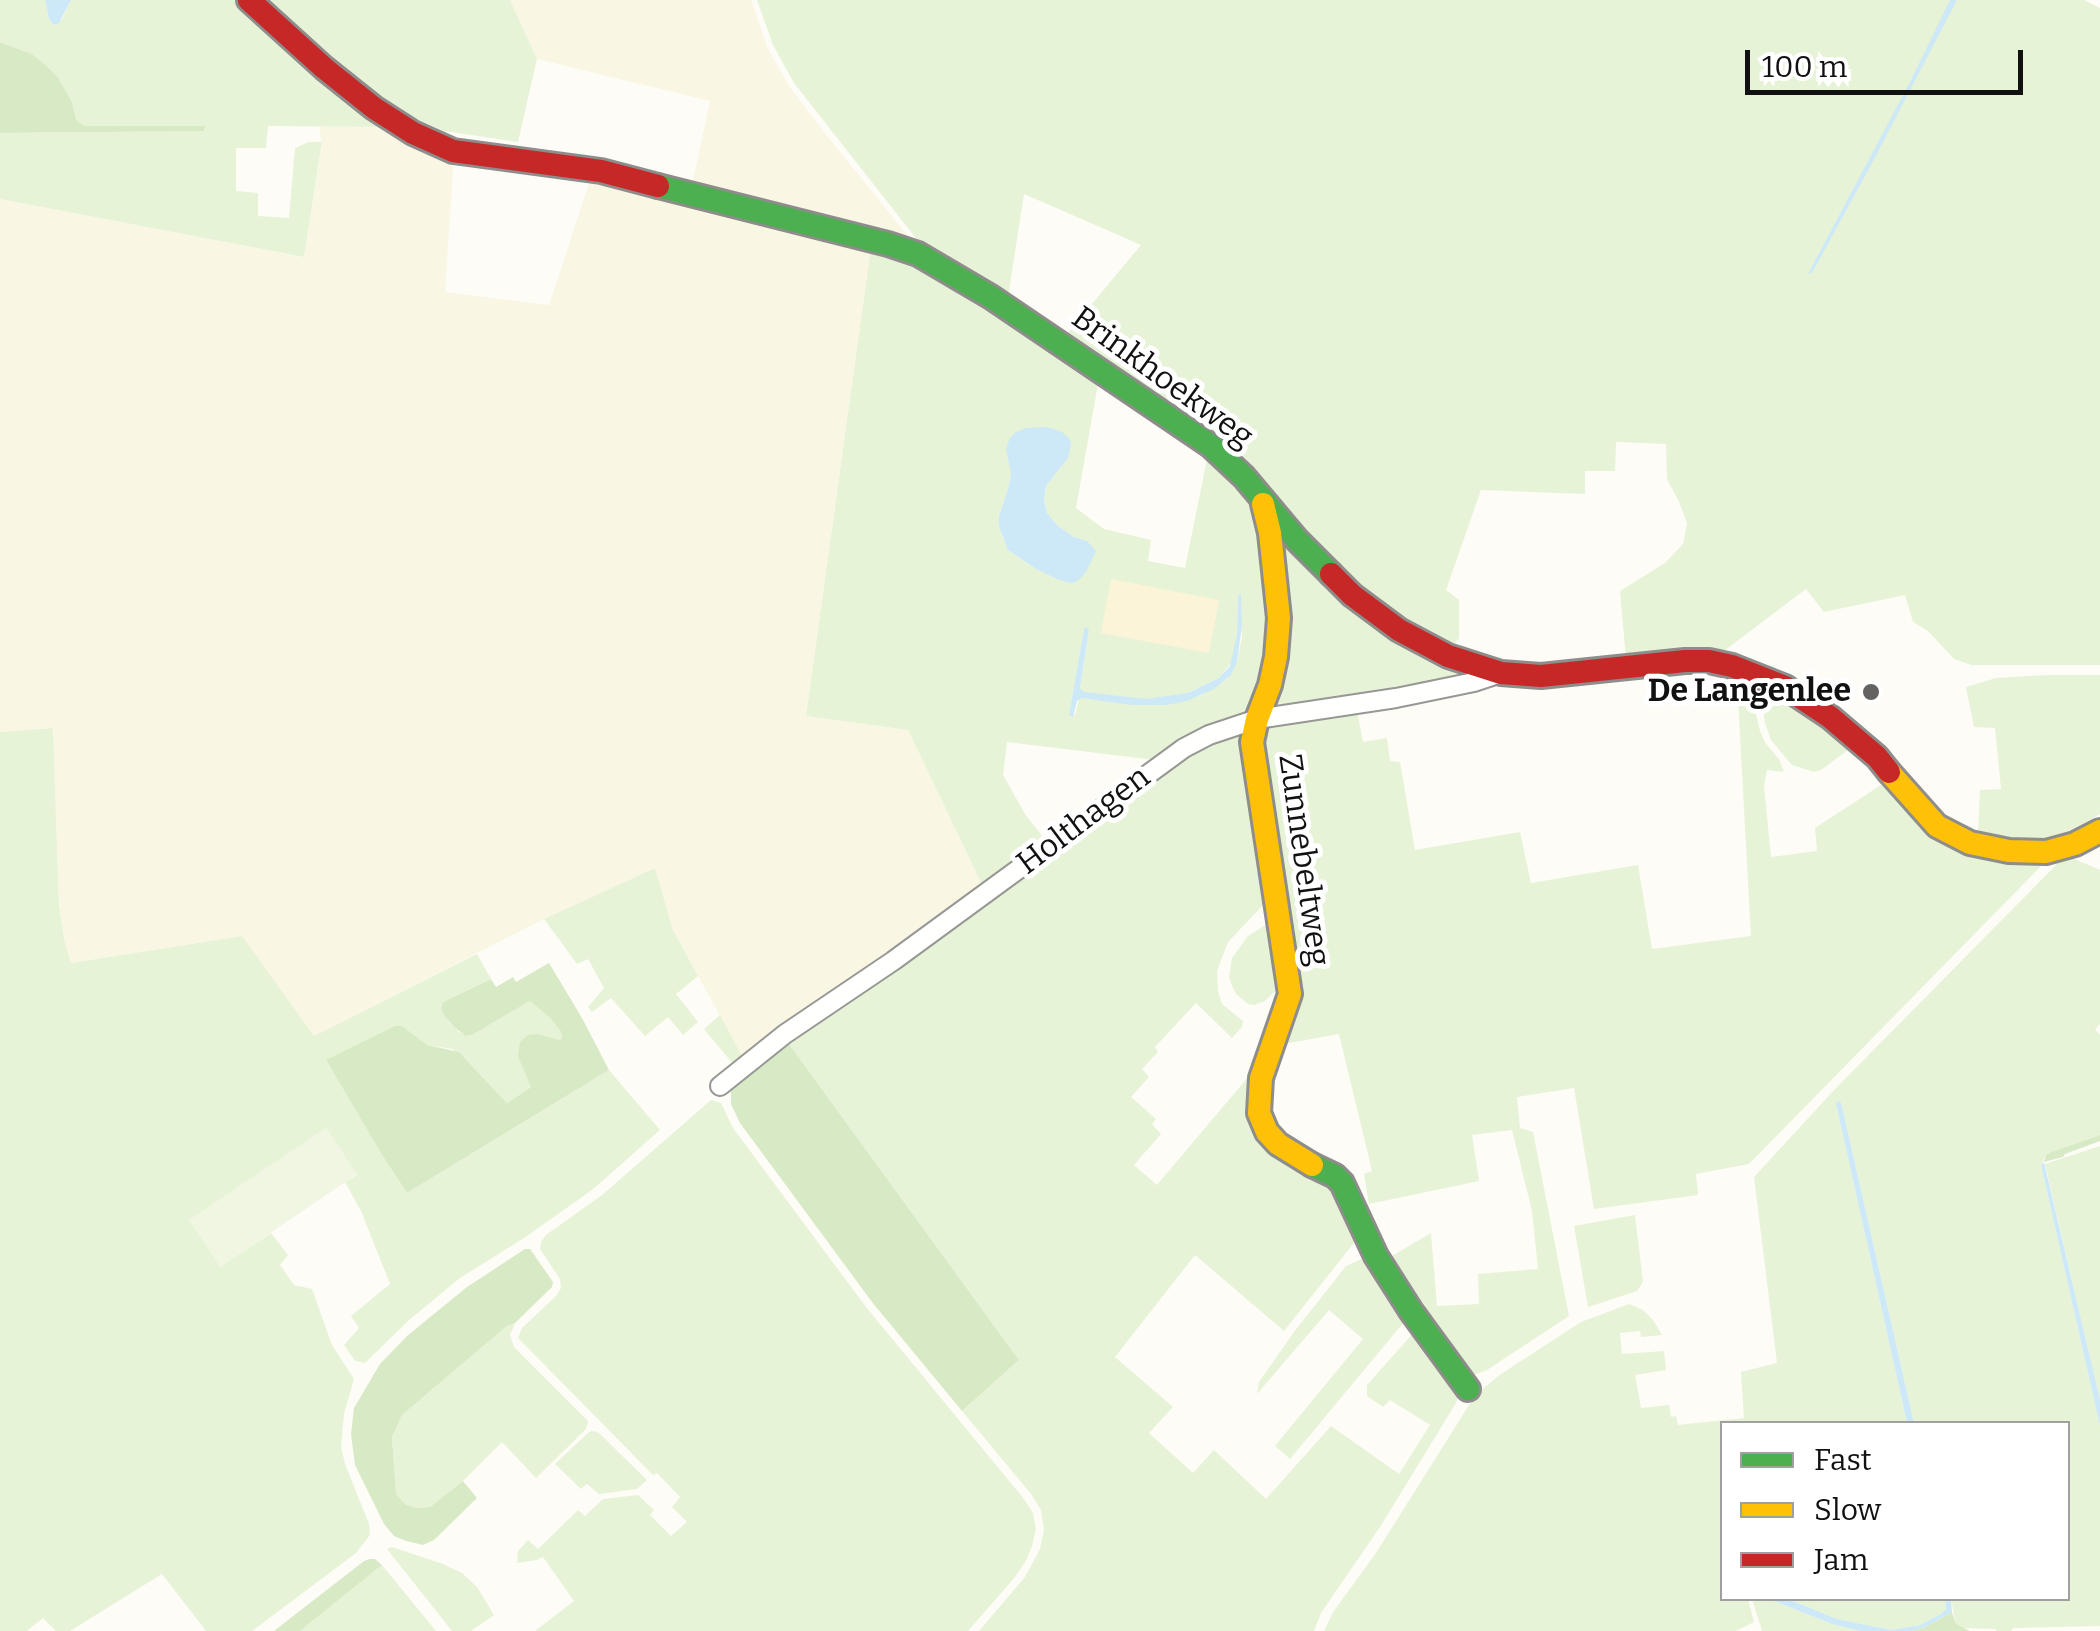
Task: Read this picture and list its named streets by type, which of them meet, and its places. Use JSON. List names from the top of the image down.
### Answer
{
  "streets": {
    "street": ["Brinkhoekweg", "Holthagen", "Zunnebeltweg"]
  },
  "crossings": [
    ["Brinkhoekweg", "Holthagen"],
    ["Brinkhoekweg", "Zunnebeltweg"],
    ["Holthagen", "Zunnebeltweg"]
  ],
  "places": ["De Langenlee"],
  "legend": ["Fast", "Slow", "Jam"],
  "scale_bar": "100 m"
}
